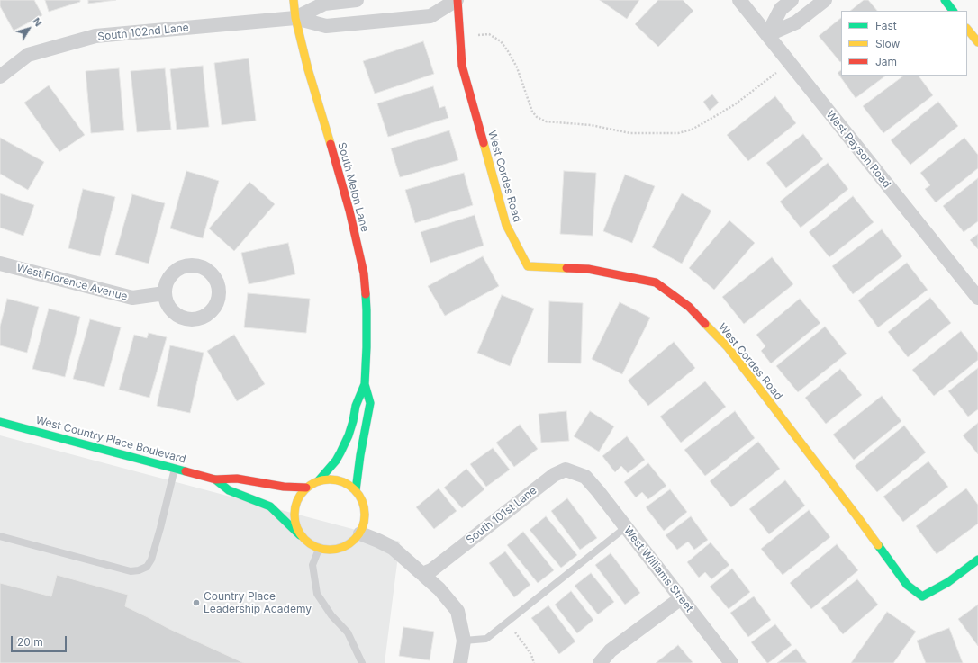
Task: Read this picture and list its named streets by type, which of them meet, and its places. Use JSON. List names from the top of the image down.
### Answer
{
  "streets": {
    "street": [
      "South 102nd Lane",
      "West Payson Road",
      "West Cordes Road",
      "South Melon Lane",
      "West Florence Avenue",
      "West Country Place Boulevard",
      "South 101st Lane",
      "West Williams Street"
    ]
  },
  "crossings": [
    ["South 102nd Lane", "West Cordes Road"],
    ["South 102nd Lane", "South Melon Lane"],
    ["South Melon Lane", "West Country Place Boulevard"],
    ["South 101st Lane", "West Williams Street"]
  ],
  "places": ["Country Place Leadership Academy"],
  "legend": ["Fast", "Slow", "Jam"],
  "scale_bar": "20 m",
  "north": "top right"
}
